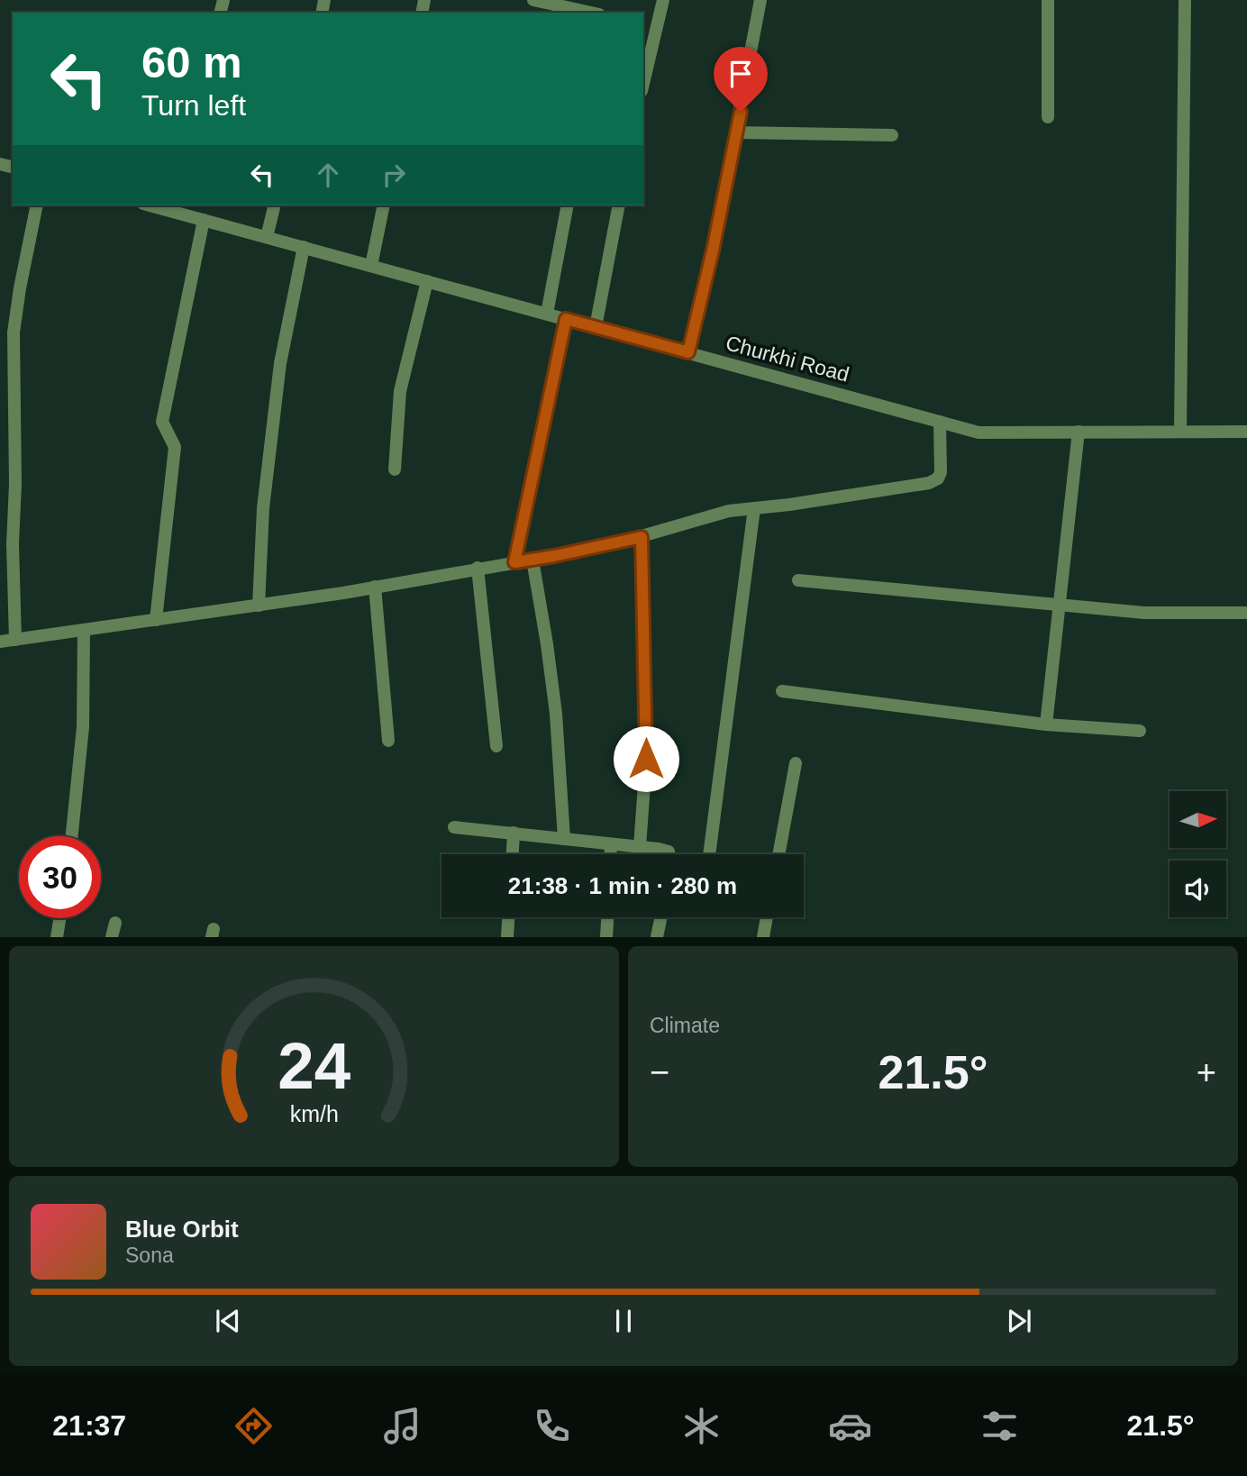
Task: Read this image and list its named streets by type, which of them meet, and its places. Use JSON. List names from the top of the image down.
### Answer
{
  "streets": {
    "street": ["Churkhi Road"]
  },
  "north": "right",
  "page": {
    "turn": ["60 m", "Turn left"],
    "limit": "30",
    "trip": "21:38 · 1 min · 280 m",
    "tile": "Climate",
    "heat": ["−", "21.5°", "+"],
    "song": ["Blue Orbit", "Sona"],
    "tabs": ["21:37", "21.5°"],
    "gauge": ["24", "km/h"]
  }
}
